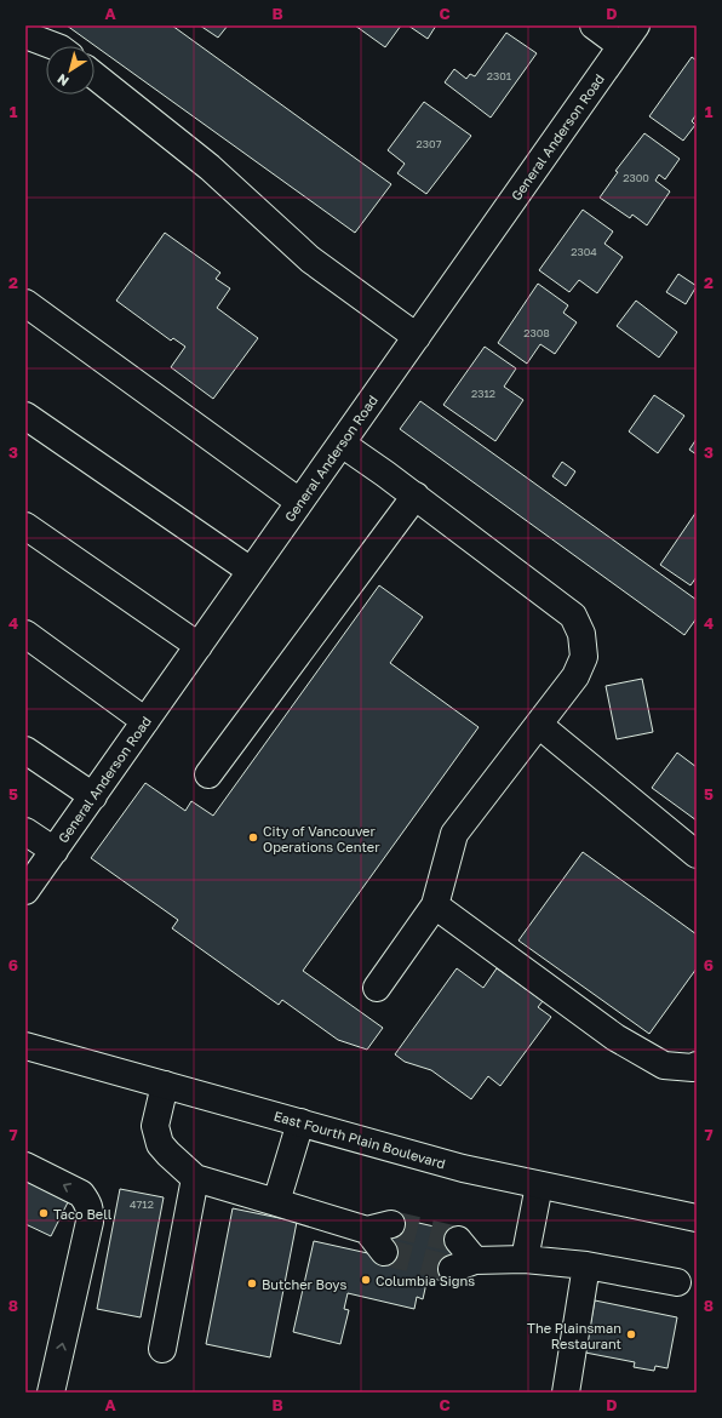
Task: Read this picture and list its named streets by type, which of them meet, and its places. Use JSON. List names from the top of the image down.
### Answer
{
  "streets": {
    "street": ["General Anderson Road", "East Fourth Plain Boulevard"]
  },
  "places": [
    "City of Vancouver Operations Center",
    "Taco Bell",
    "Columbia Signs",
    "Butcher Boys",
    "The Plainsman Restaurant"
  ],
  "house_numbers": [
    "2301",
    "2307",
    "2300",
    "2304",
    "2308",
    "2312",
    "4712"
  ],
  "north": "bottom left",
  "grid": {
    "columns": [
      "A",
      "B",
      "C",
      "D"
    ],
    "rows": [
      "1",
      "2",
      "3",
      "4",
      "5",
      "6",
      "7",
      "8"
    ]
  }
}
